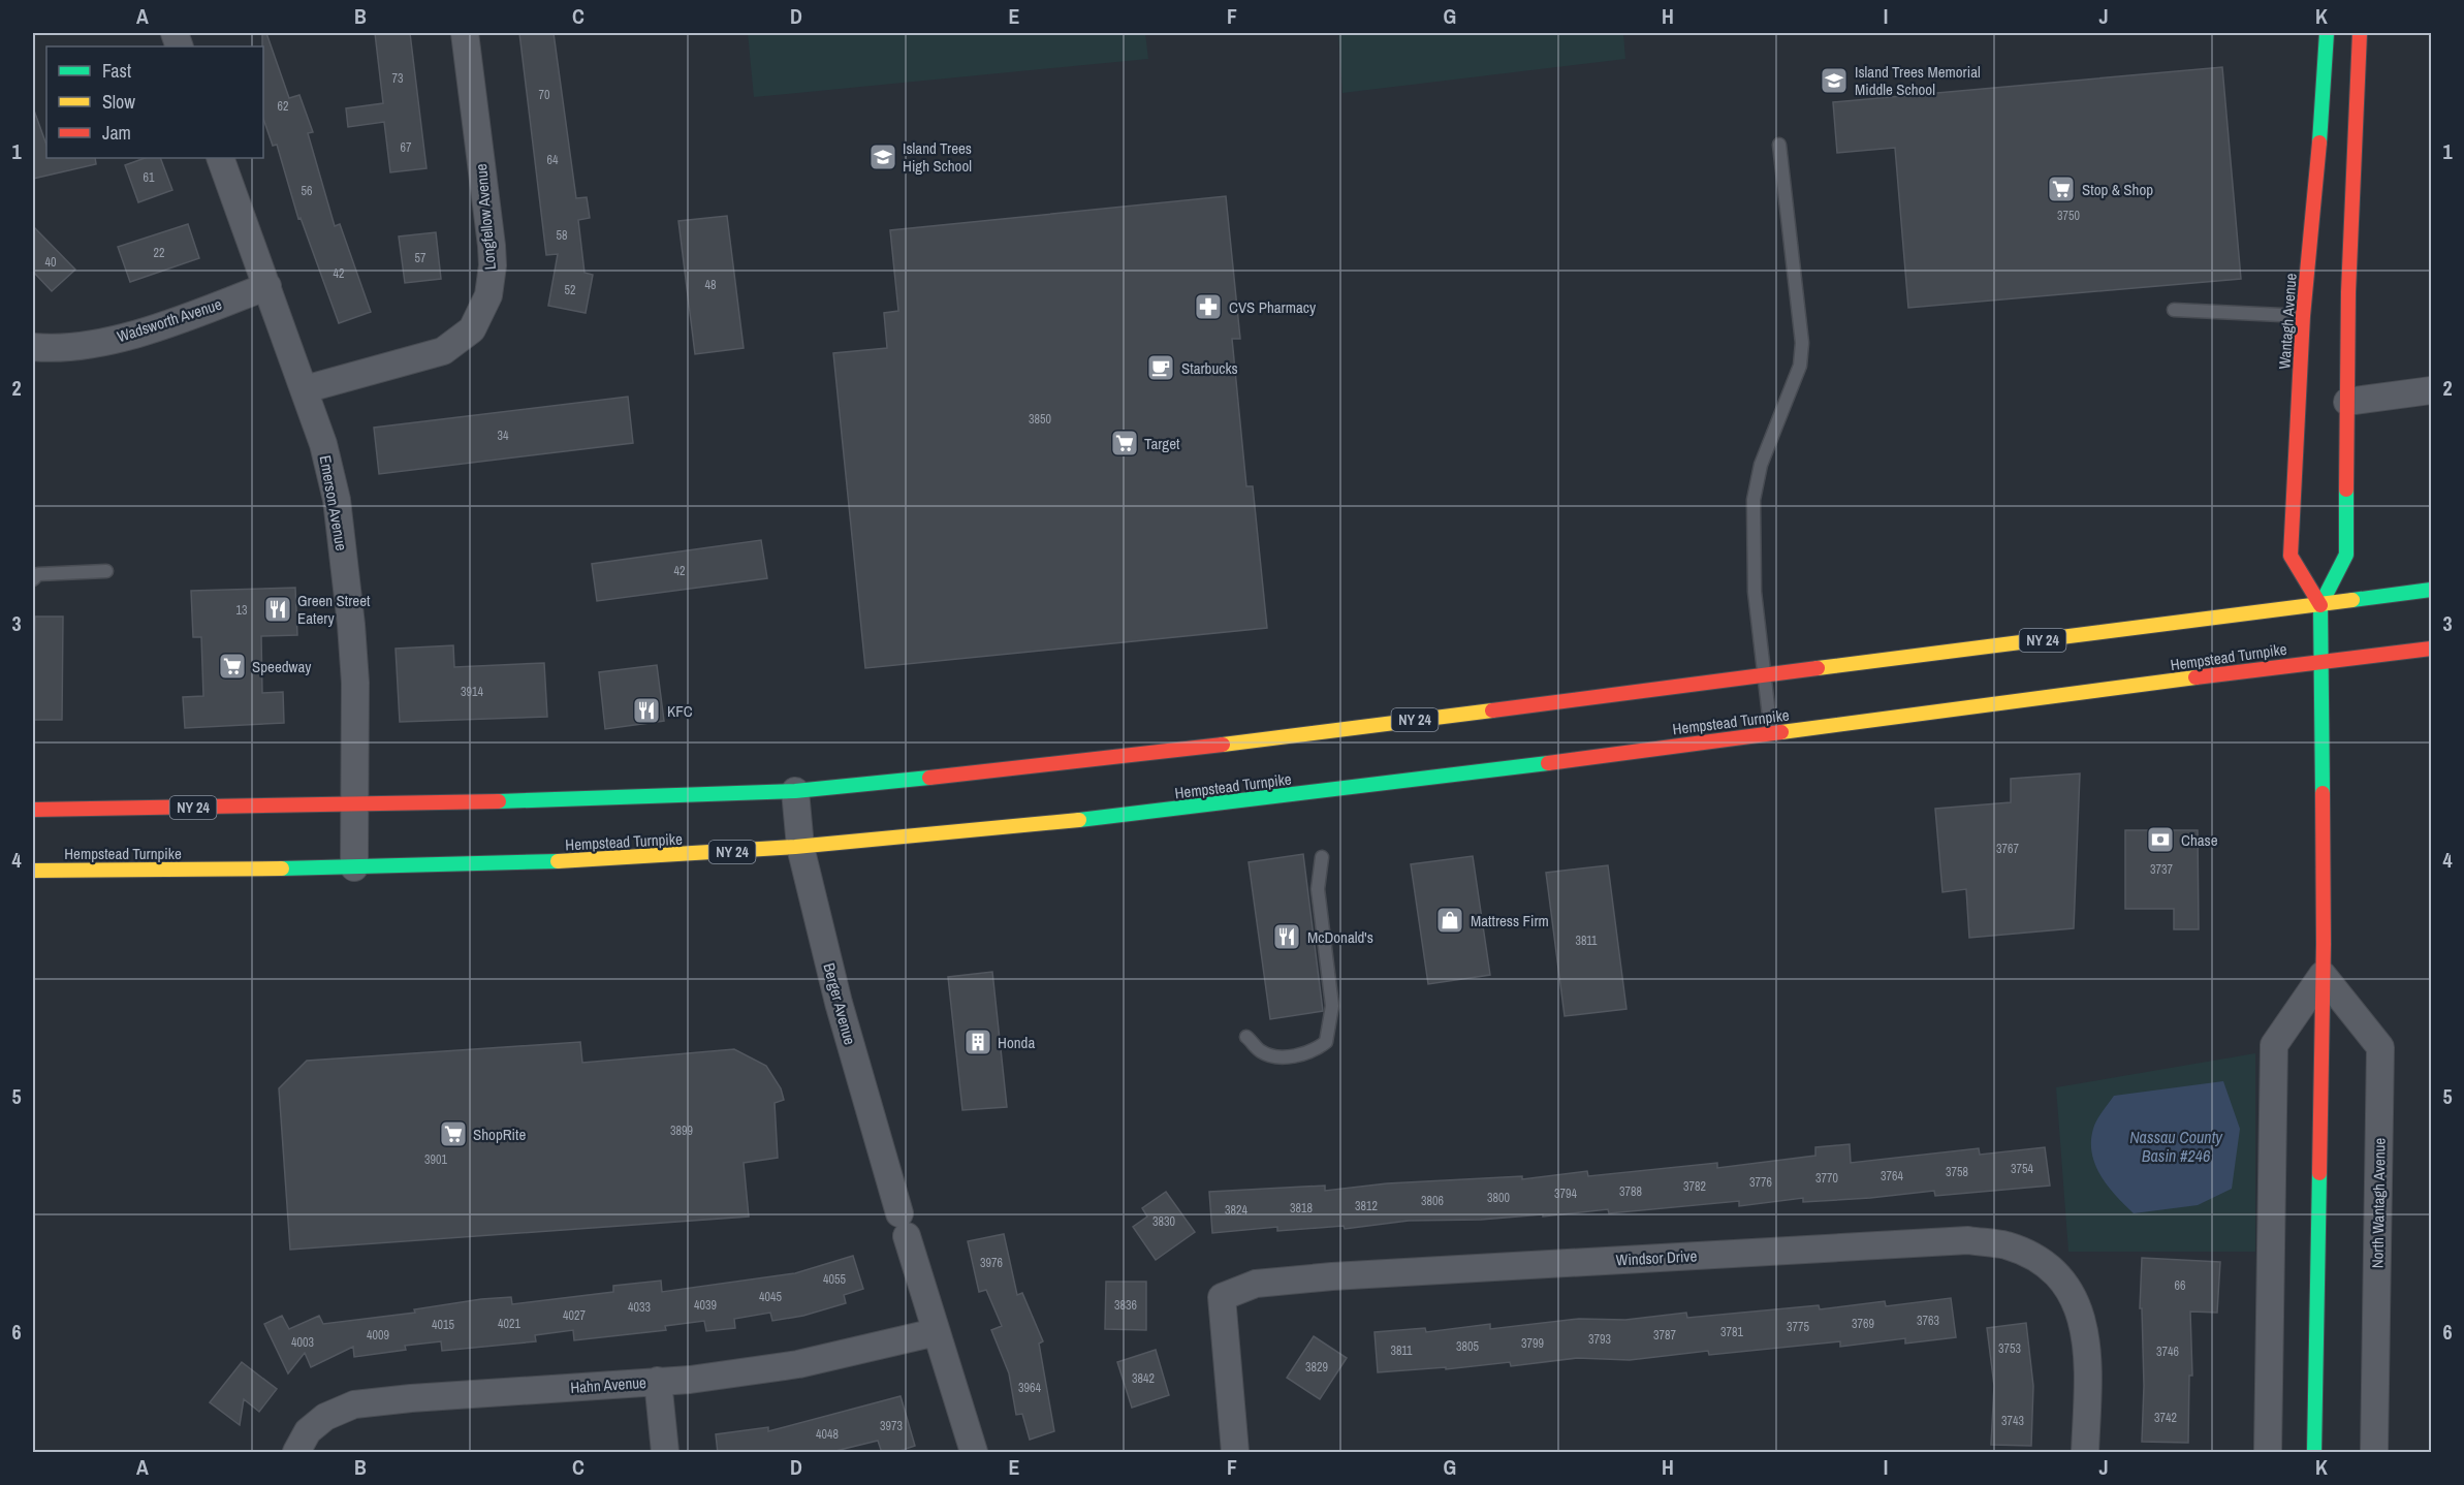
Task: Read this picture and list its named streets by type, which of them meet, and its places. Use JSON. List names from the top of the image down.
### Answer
{
  "streets": {
    "main road": ["Wantagh Avenue", "NY 24", "Hempstead Turnpike"],
    "street": [
      "Longfellow Avenue",
      "Wadsworth Avenue",
      "Emerson Avenue",
      "Berger Avenue",
      "North Wantagh Avenue",
      "Windsor Drive",
      "Hahn Avenue"
    ]
  },
  "crossings": [
    ["Longfellow Avenue", "Emerson Avenue"],
    ["Wadsworth Avenue", "Emerson Avenue"],
    ["Wantagh Avenue", "NY 24"],
    ["Emerson Avenue", "NY 24"],
    ["Emerson Avenue", "Hempstead Turnpike"],
    ["NY 24", "Berger Avenue"],
    ["Hempstead Turnpike", "Berger Avenue"],
    ["Berger Avenue", "Hahn Avenue"]
  ],
  "water": ["Nassau County Basin #246"],
  "places": {
    "school or university": ["Island Trees Memorial Middle School", "Island Trees High School"],
    "supermarket": [
      "Stop & Shop",
      "Target",
      "Speedway",
      "ShopRite"
    ],
    "pharmacy": ["CVS Pharmacy"],
    "cafe": ["Starbucks"],
    "restaurant": ["Green Street Eatery", "KFC", "McDonald's"],
    "bank": ["Chase"],
    "shop": ["Mattress Firm"],
    "building": ["Honda"]
  },
  "house_numbers": [
    "73",
    "70",
    "62",
    "67",
    "64",
    "61",
    "56",
    "3750",
    "58",
    "22",
    "57",
    "40",
    "42",
    "48",
    "52",
    "3850",
    "34",
    "42",
    "13",
    "3914",
    "3767",
    "3737",
    "3811",
    "3899",
    "3901",
    "3754",
    "3758",
    "3764",
    "3770",
    "3776",
    "3782",
    "3788",
    "3794",
    "3800",
    "3806",
    "3812",
    "3818",
    "3824",
    "3830",
    "3976",
    "4055",
    "66",
    "4045",
    "4039",
    "3836",
    "4033",
    "4027",
    "3763",
    "4021",
    "3769",
    "4015",
    "3775",
    "3781",
    "4009",
    "3787",
    "3793",
    "4003",
    "3799",
    "3805",
    "3753",
    "3811",
    "3746",
    "3829",
    "3842",
    "3964",
    "3742",
    "3743",
    "3973",
    "4048"
  ],
  "legend": ["Fast", "Slow", "Jam"],
  "grid": {
    "columns": [
      "A",
      "B",
      "C",
      "D",
      "E",
      "F",
      "G",
      "H",
      "I",
      "J",
      "K"
    ],
    "rows": [
      "1",
      "2",
      "3",
      "4",
      "5",
      "6"
    ]
  }
}
